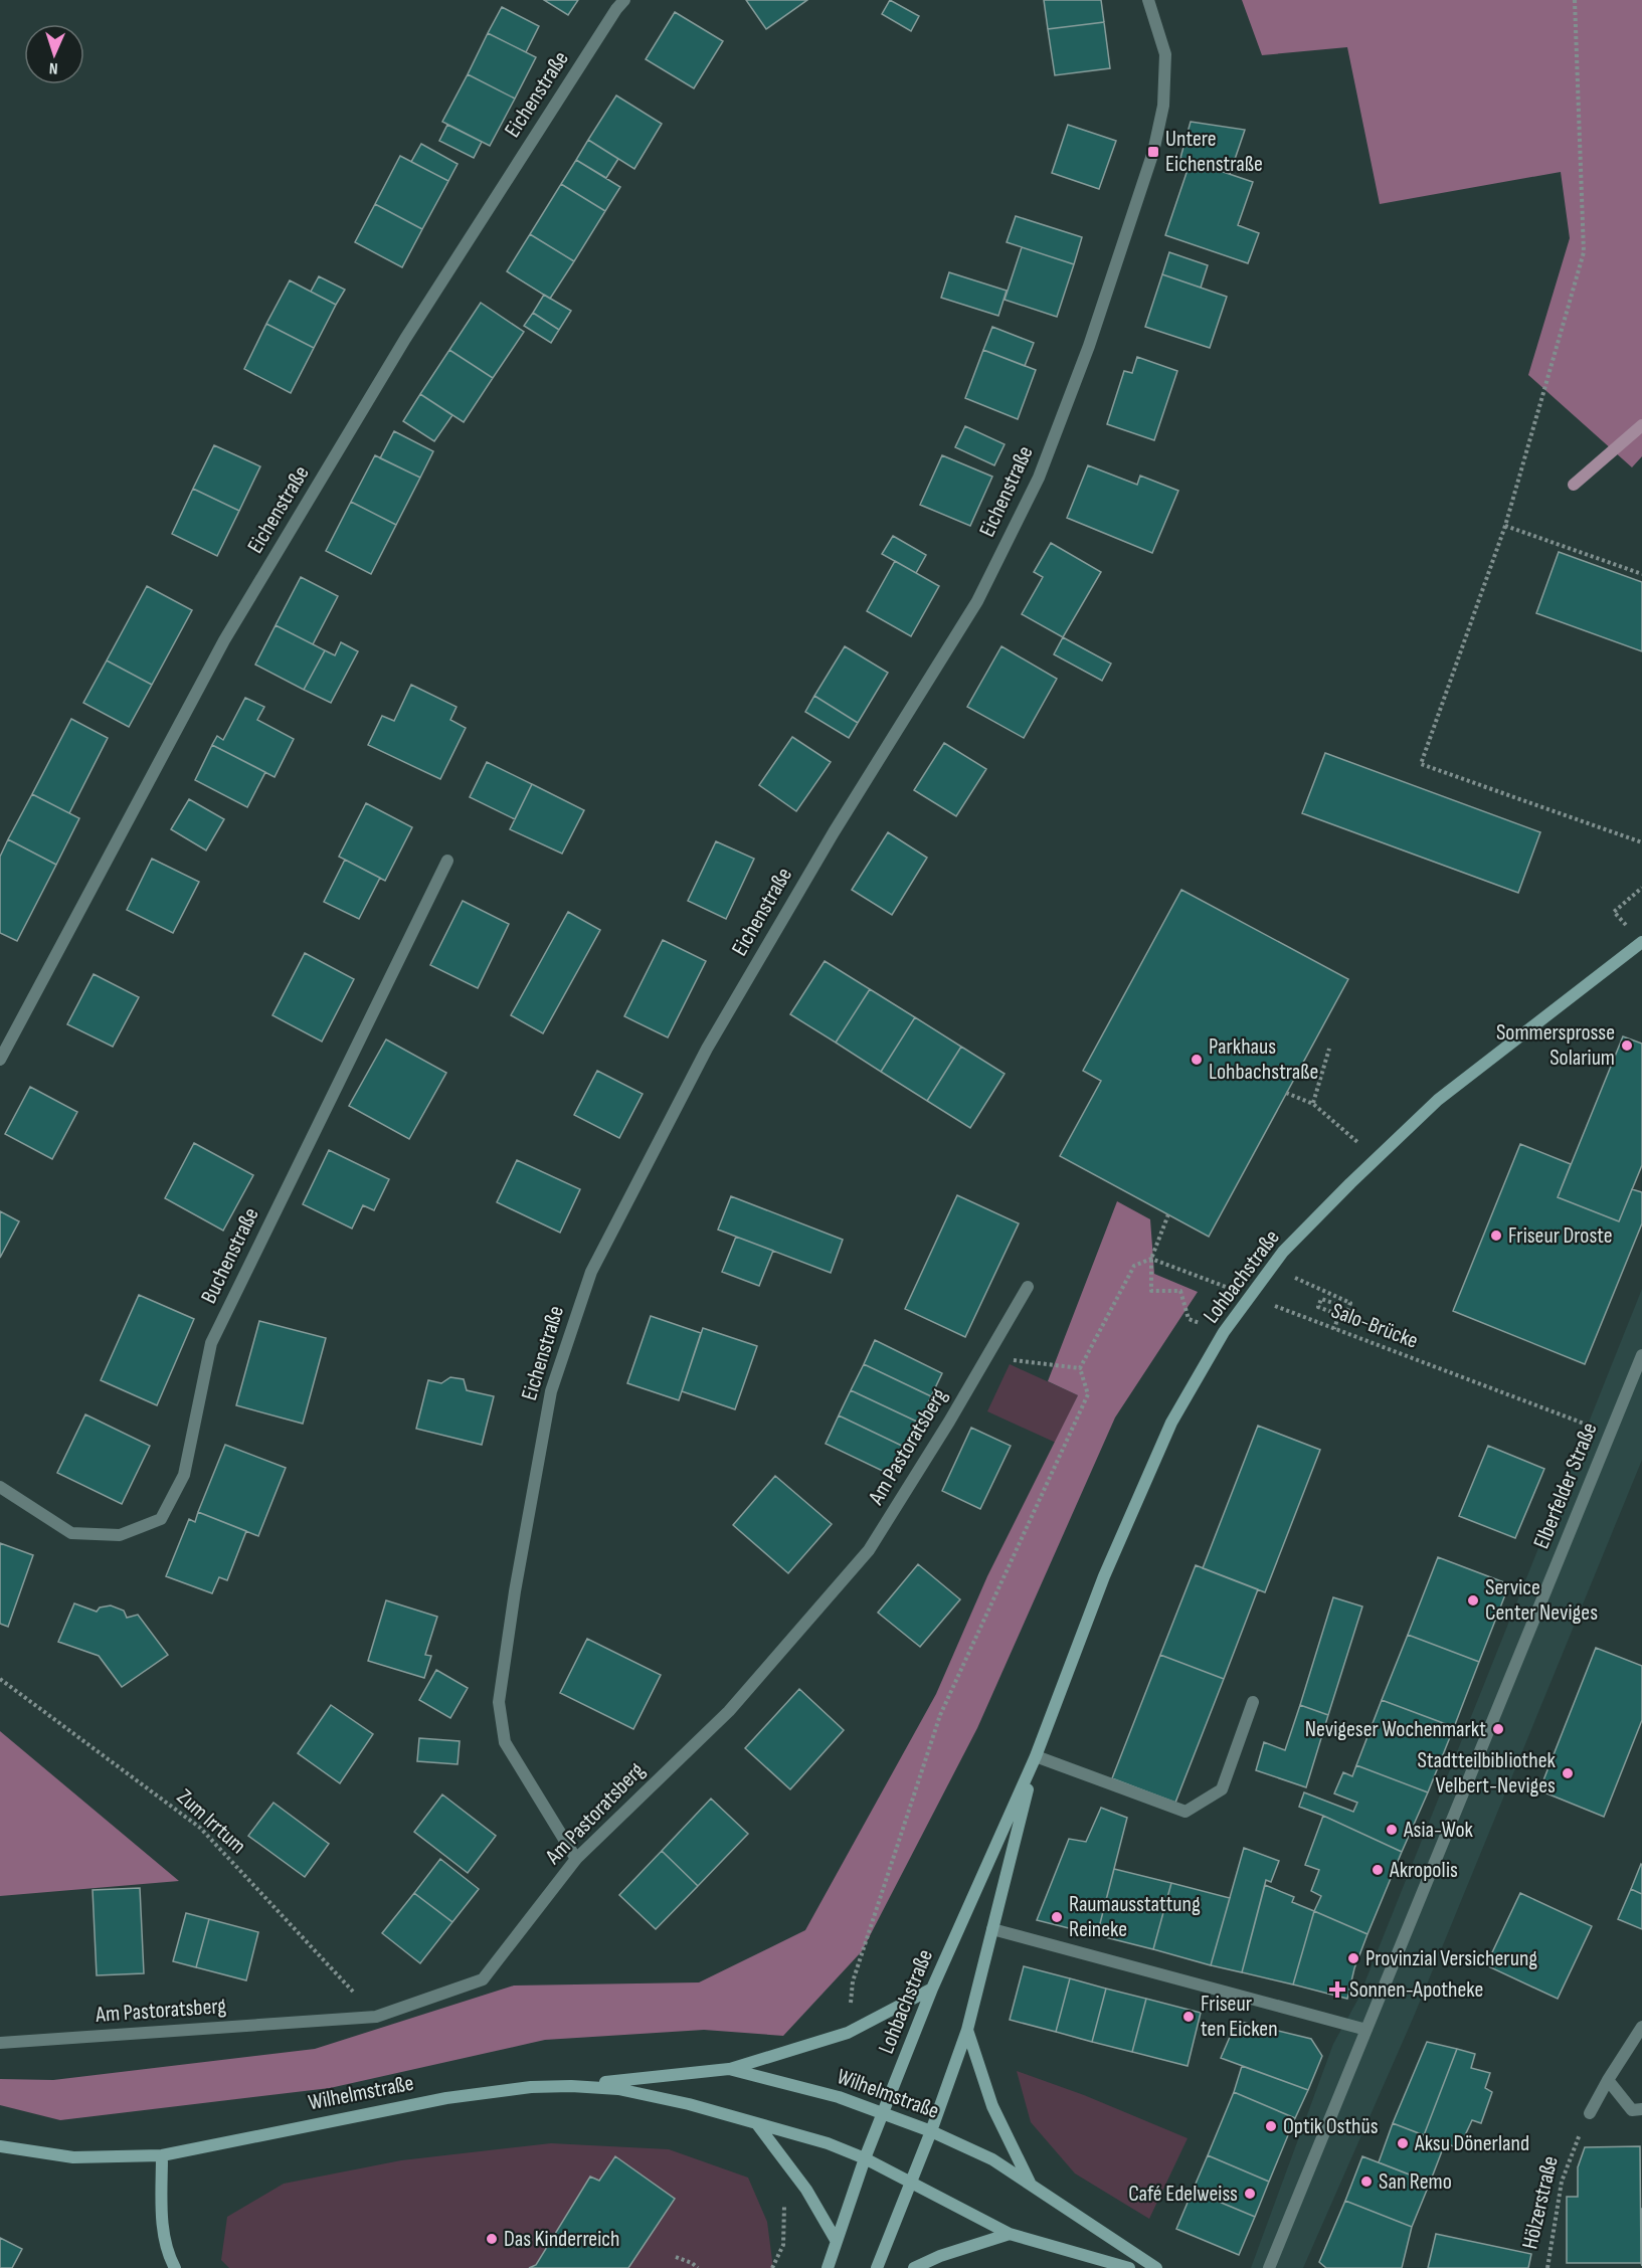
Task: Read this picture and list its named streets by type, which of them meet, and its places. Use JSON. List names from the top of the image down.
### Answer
{
  "streets": {
    "main road": ["Lohbachstraße", "Wilhelmstraße"],
    "street": [
      "Eichenstraße",
      "Buchenstraße",
      "Am Pastoratsberg",
      "Elberfelder Straße"
    ],
    "path": ["Salo-Brücke", "Zum Irrtum", "Hölzerstraße"]
  },
  "crossings": [
    ["Eichenstraße", "Am Pastoratsberg"],
    ["Lohbachstraße", "Wilhelmstraße"],
    ["Am Pastoratsberg", "Zum Irrtum"]
  ],
  "places": {
    "transit": ["Untere Eichenstraße"],
    "other": [
      "Sommersprosse Solarium",
      "Parkhaus Lohbachstraße",
      "Friseur Droste",
      "Service Center Neviges",
      "Nevigeser Wochenmarkt",
      "Stadtteilbibliothek Velbert-Neviges",
      "Asia-Wok",
      "Akropolis",
      "Raumausstattung Reineke",
      "Provinzial Versicherung",
      "Friseur ten Eicken",
      "Optik Osthüs",
      "Aksu Dönerland",
      "San Remo",
      "Café Edelweiss",
      "Das Kinderreich"
    ],
    "health": ["Sonnen-Apotheke"]
  },
  "north": "bottom"
}
